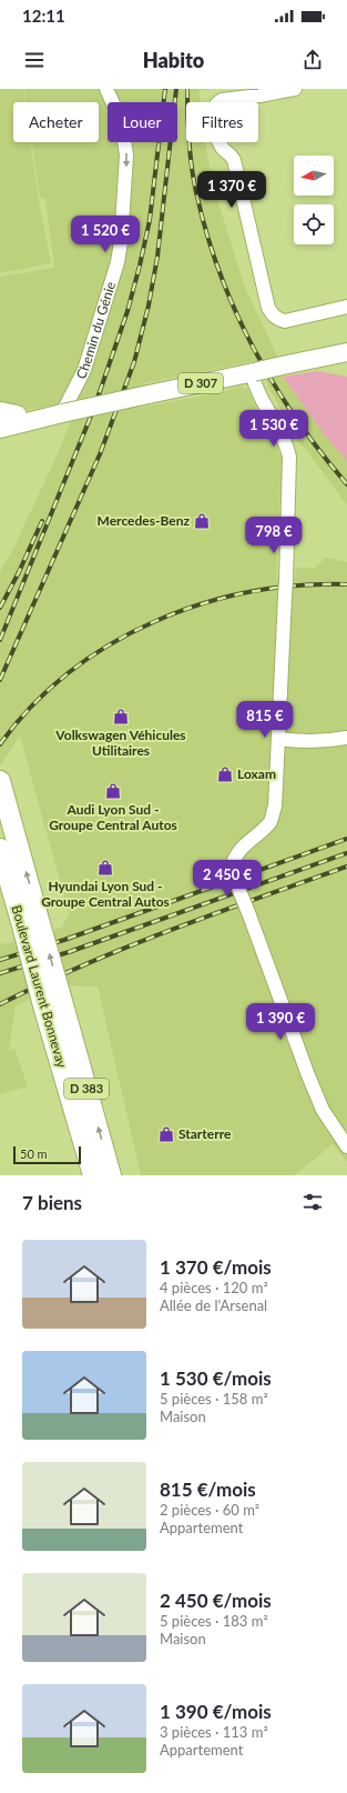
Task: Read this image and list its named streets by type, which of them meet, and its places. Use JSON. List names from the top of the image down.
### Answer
{
  "streets": {
    "highway": ["Boulevard Laurent Bonnevay", "D 383"],
    "main road": ["D 307"],
    "street": ["Chemin du Génie"]
  },
  "crossings": [
    ["Chemin du Génie", "D 307"]
  ],
  "one_way": ["Chemin du Génie"],
  "places": {
    "shop": [
      "Mercedes-Benz",
      "Volkswagen Véhicules Utilitaires",
      "Loxam",
      "Audi Lyon Sud - Groupe Central Autos",
      "Hyundai Lyon Sud - Groupe Central Autos",
      "Starterre"
    ]
  },
  "scale_bar": "50 m",
  "north": "left",
  "page": {
    "status": "12:11",
    "header": "Habito",
    "chip": ["Acheter", "Louer", "Filtres"],
    "price": [
      "1 370 €",
      "1 520 €",
      "1 530 €",
      "798 €",
      "815 €",
      "2 450 €",
      "1 390 €"
    ],
    "scale": "50 m",
    "heading": "7 biens",
    "list": [
      {
        "name": "1 370 €/mois",
        "note": "4 pièces · 120 m² · Allée de l'Arsenal"
      },
      {
        "name": "1 530 €/mois",
        "note": "5 pièces · 158 m² · Maison"
      },
      {
        "name": "815 €/mois",
        "note": "2 pièces · 60 m² · Appartement"
      },
      {
        "name": "2 450 €/mois",
        "note": "5 pièces · 183 m² · Maison"
      },
      {
        "name": "1 390 €/mois",
        "note": "3 pièces · 113 m² · Appartement"
      }
    ]
  }
}
